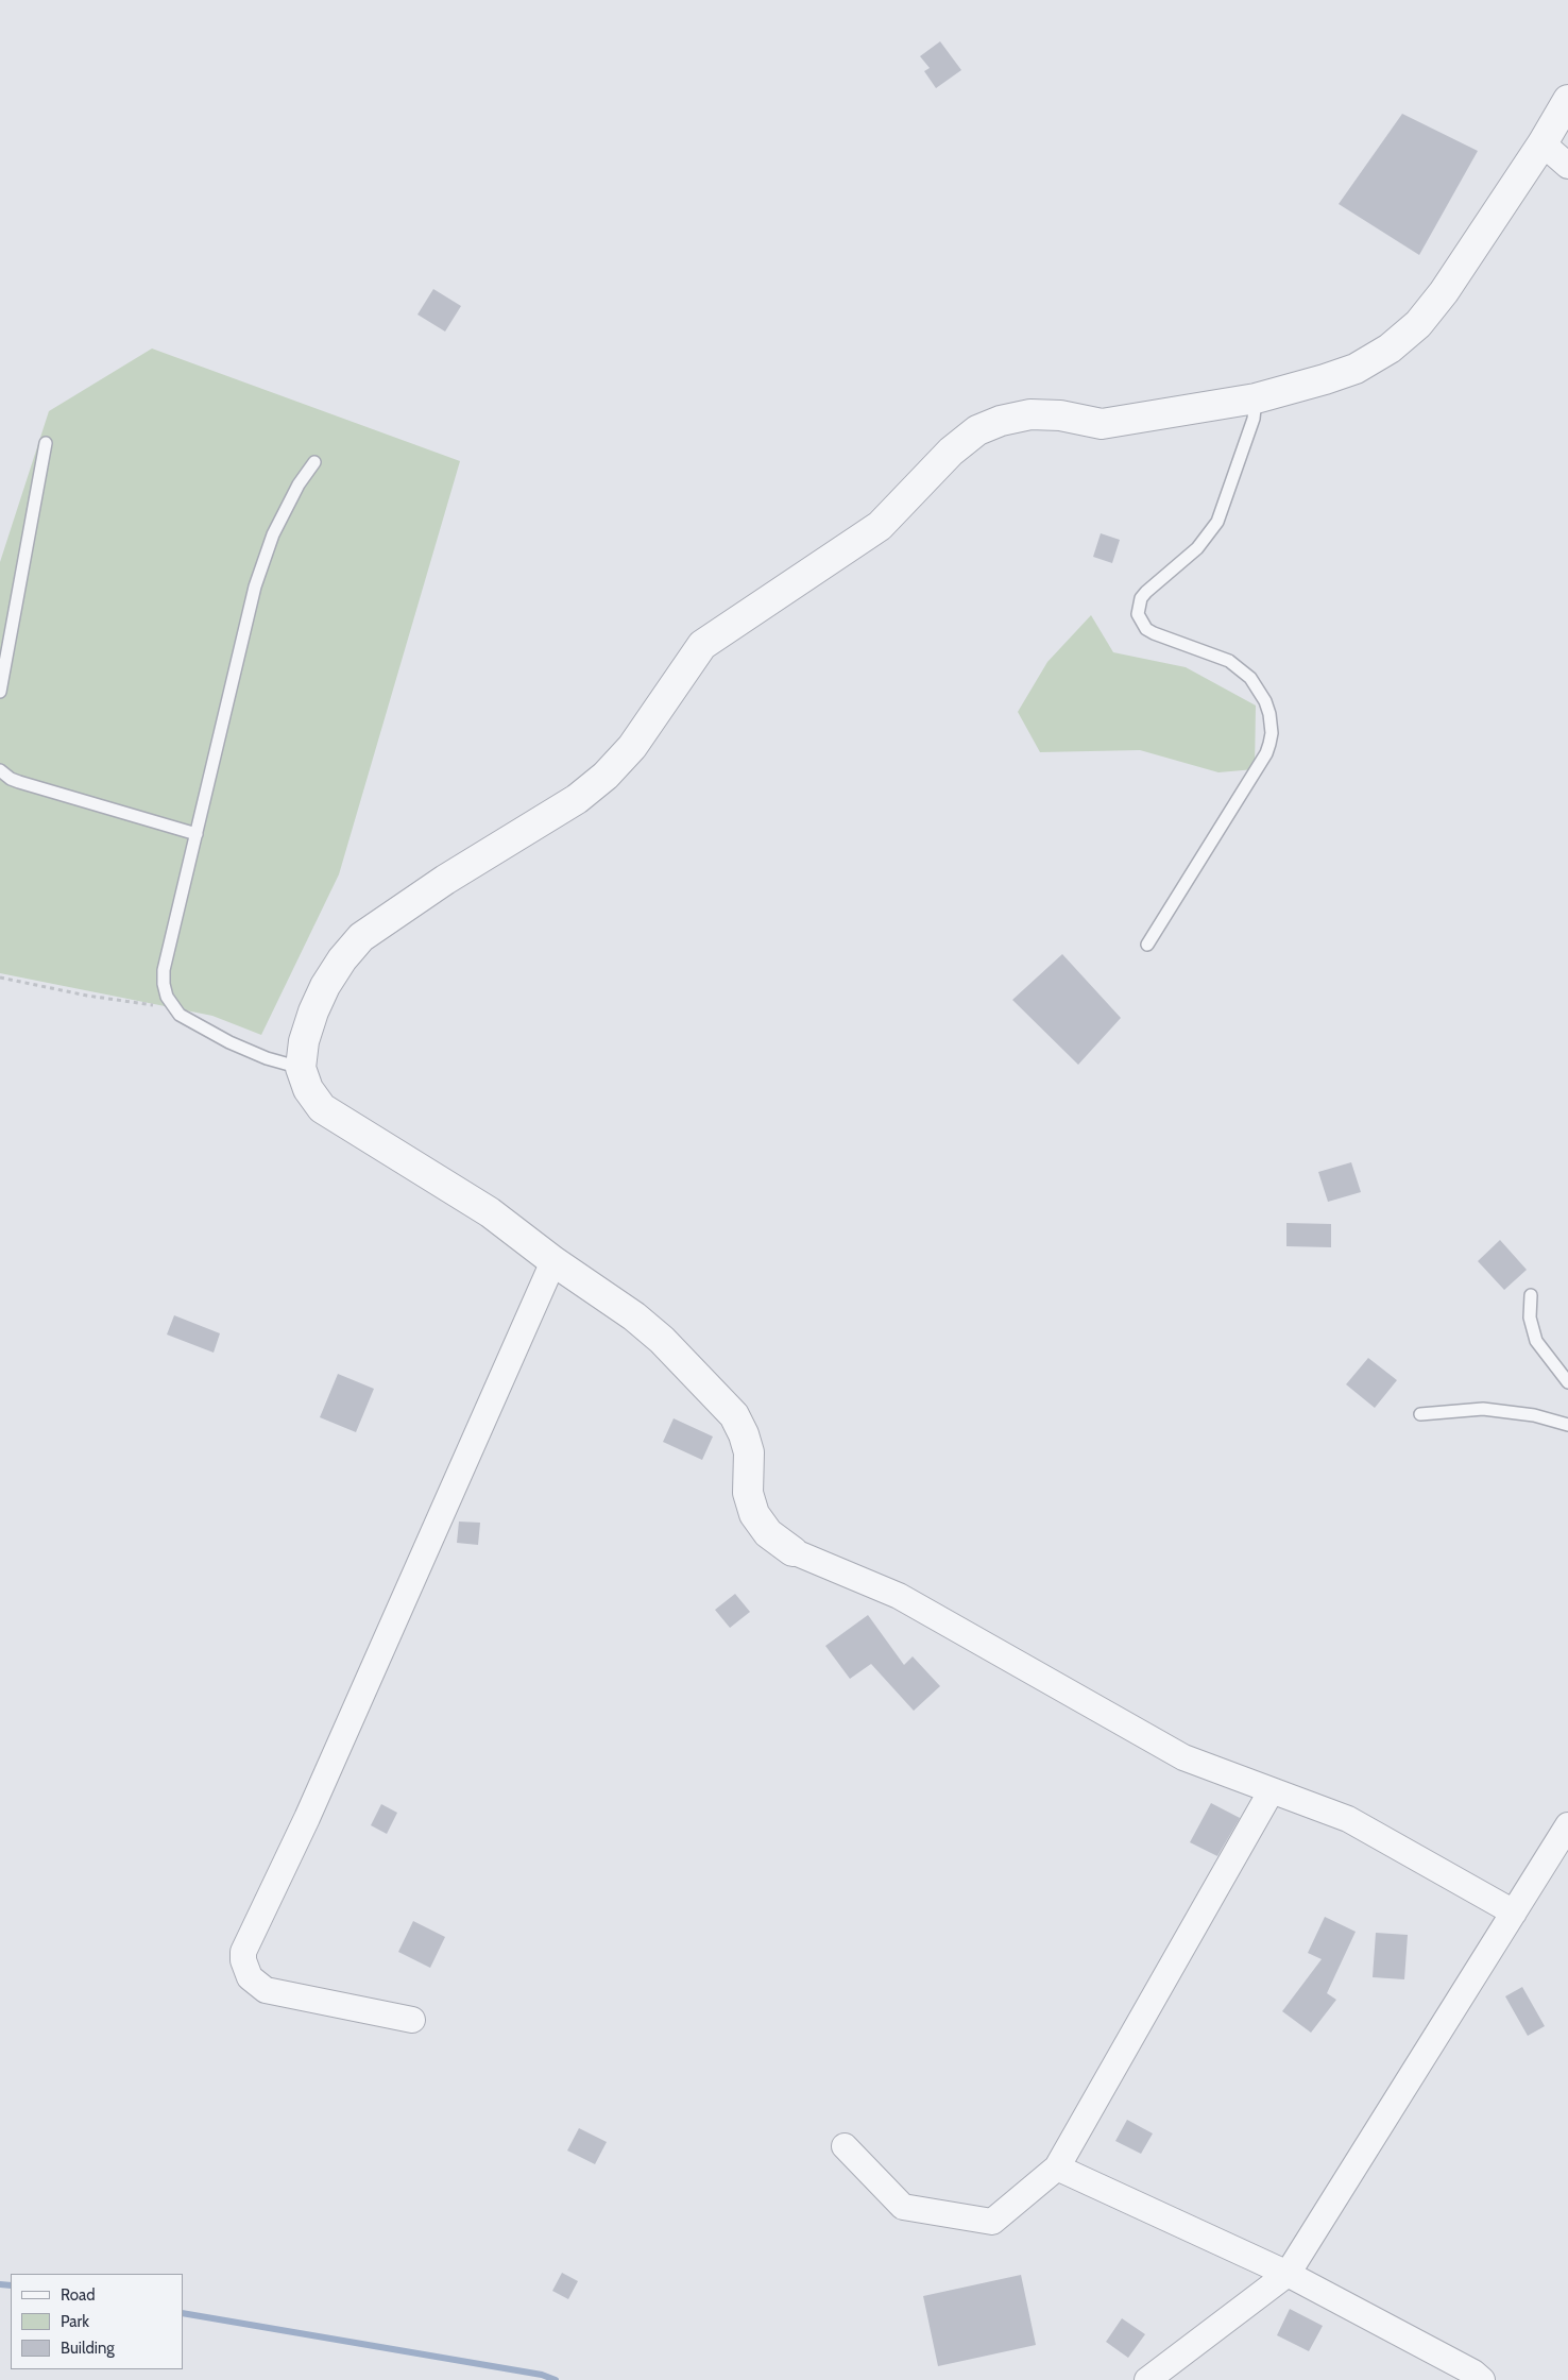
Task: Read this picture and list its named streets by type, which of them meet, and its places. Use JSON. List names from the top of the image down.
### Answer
{
  "legend": ["Road", "Park", "Building"]
}
